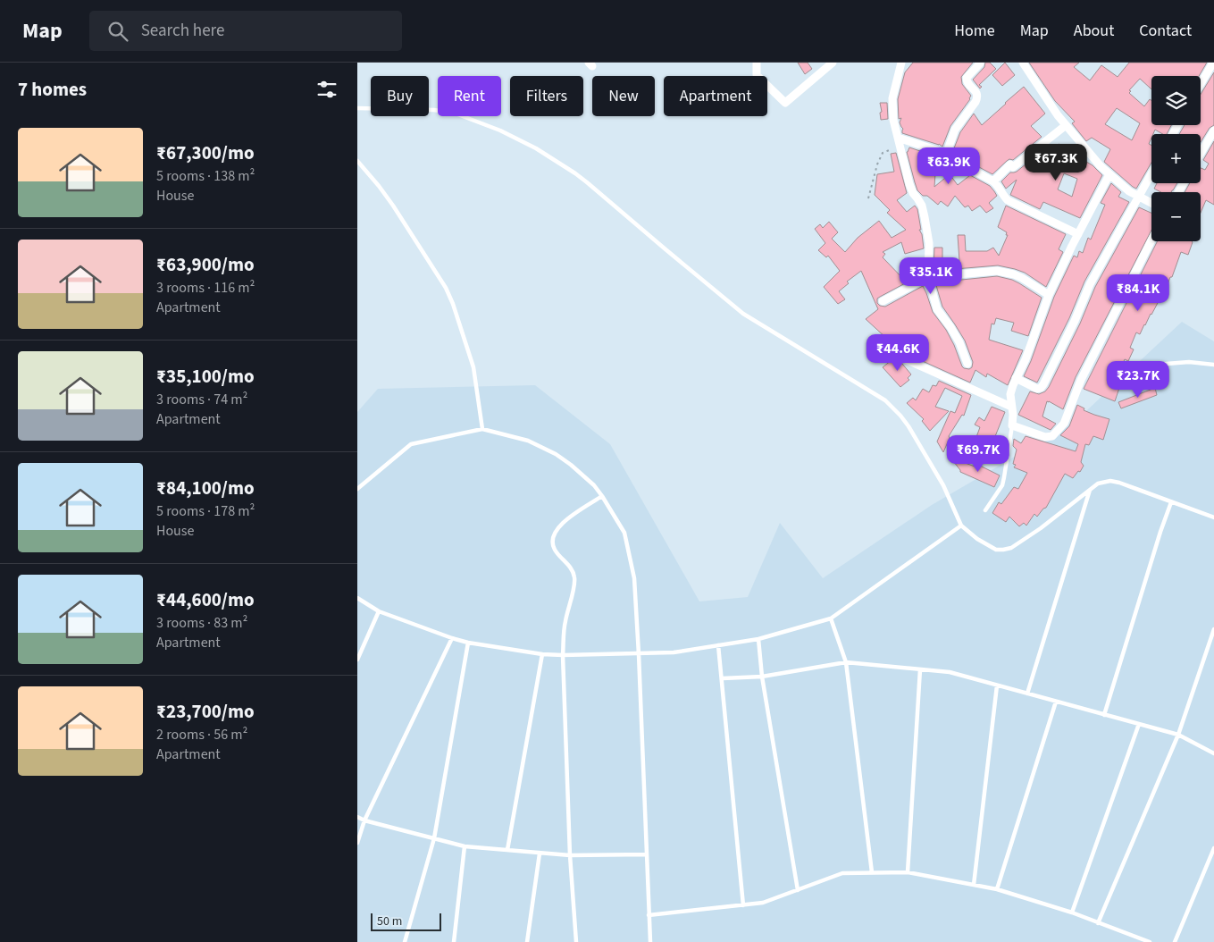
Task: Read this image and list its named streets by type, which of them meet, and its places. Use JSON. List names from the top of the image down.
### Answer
{
  "scale_bar": "50 m",
  "page": {
    "header": "Map",
    "search": "Search here",
    "nav": [
      "Home",
      "Map",
      "About",
      "Contact"
    ],
    "heading": "7 homes",
    "map_buttons": ["+", "−"],
    "chip": [
      "Buy",
      "Rent",
      "Filters",
      "New",
      "Apartment"
    ],
    "list": [
      {
        "name": "₹67,300/mo",
        "note": "5 rooms · 138 m² · House"
      },
      {
        "name": "₹63,900/mo",
        "note": "3 rooms · 116 m² · Apartment"
      },
      {
        "name": "₹35,100/mo",
        "note": "3 rooms · 74 m² · Apartment"
      },
      {
        "name": "₹84,100/mo",
        "note": "5 rooms · 178 m² · House"
      },
      {
        "name": "₹44,600/mo",
        "note": "3 rooms · 83 m² · Apartment"
      },
      {
        "name": "₹23,700/mo",
        "note": "2 rooms · 56 m² · Apartment"
      }
    ],
    "price": [
      "₹67.3K",
      "₹63.9K",
      "₹35.1K",
      "₹84.1K",
      "₹44.6K",
      "₹23.7K",
      "₹69.7K"
    ],
    "scale": "50 m"
  }
}
